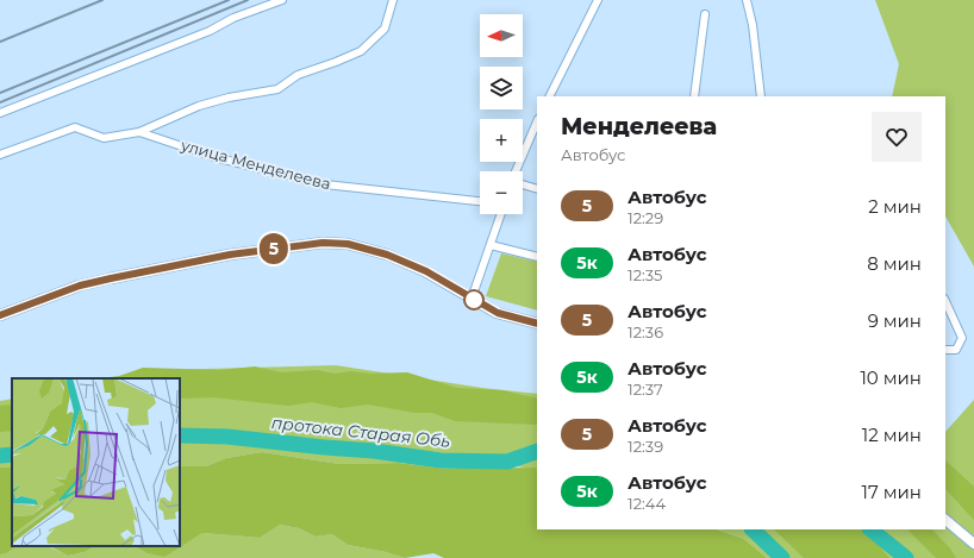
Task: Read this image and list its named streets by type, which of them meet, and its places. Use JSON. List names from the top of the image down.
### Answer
{
  "streets": {
    "street": ["улица Менделеева"]
  },
  "water": ["протока Старая Обь"],
  "lines": ["bus line 5"],
  "north": "left",
  "page": {
    "on_map": "5",
    "map_buttons": ["+", "−"],
    "heading": ["Менделеева", "Автобус"],
    "list": [
      {
        "mark": "5",
        "name": "Автобус",
        "note": "12:29",
        "value": "2 мин"
      },
      {
        "mark": "5к",
        "name": "Автобус",
        "note": "12:35",
        "value": "8 мин"
      },
      {
        "mark": "5",
        "name": "Автобус",
        "note": "12:36",
        "value": "9 мин"
      },
      {
        "mark": "5к",
        "name": "Автобус",
        "note": "12:37",
        "value": "10 мин"
      },
      {
        "mark": "5",
        "name": "Автобус",
        "note": "12:39",
        "value": "12 мин"
      },
      {
        "mark": "5к",
        "name": "Автобус",
        "note": "12:44",
        "value": "17 мин"
      }
    ]
  }
}
